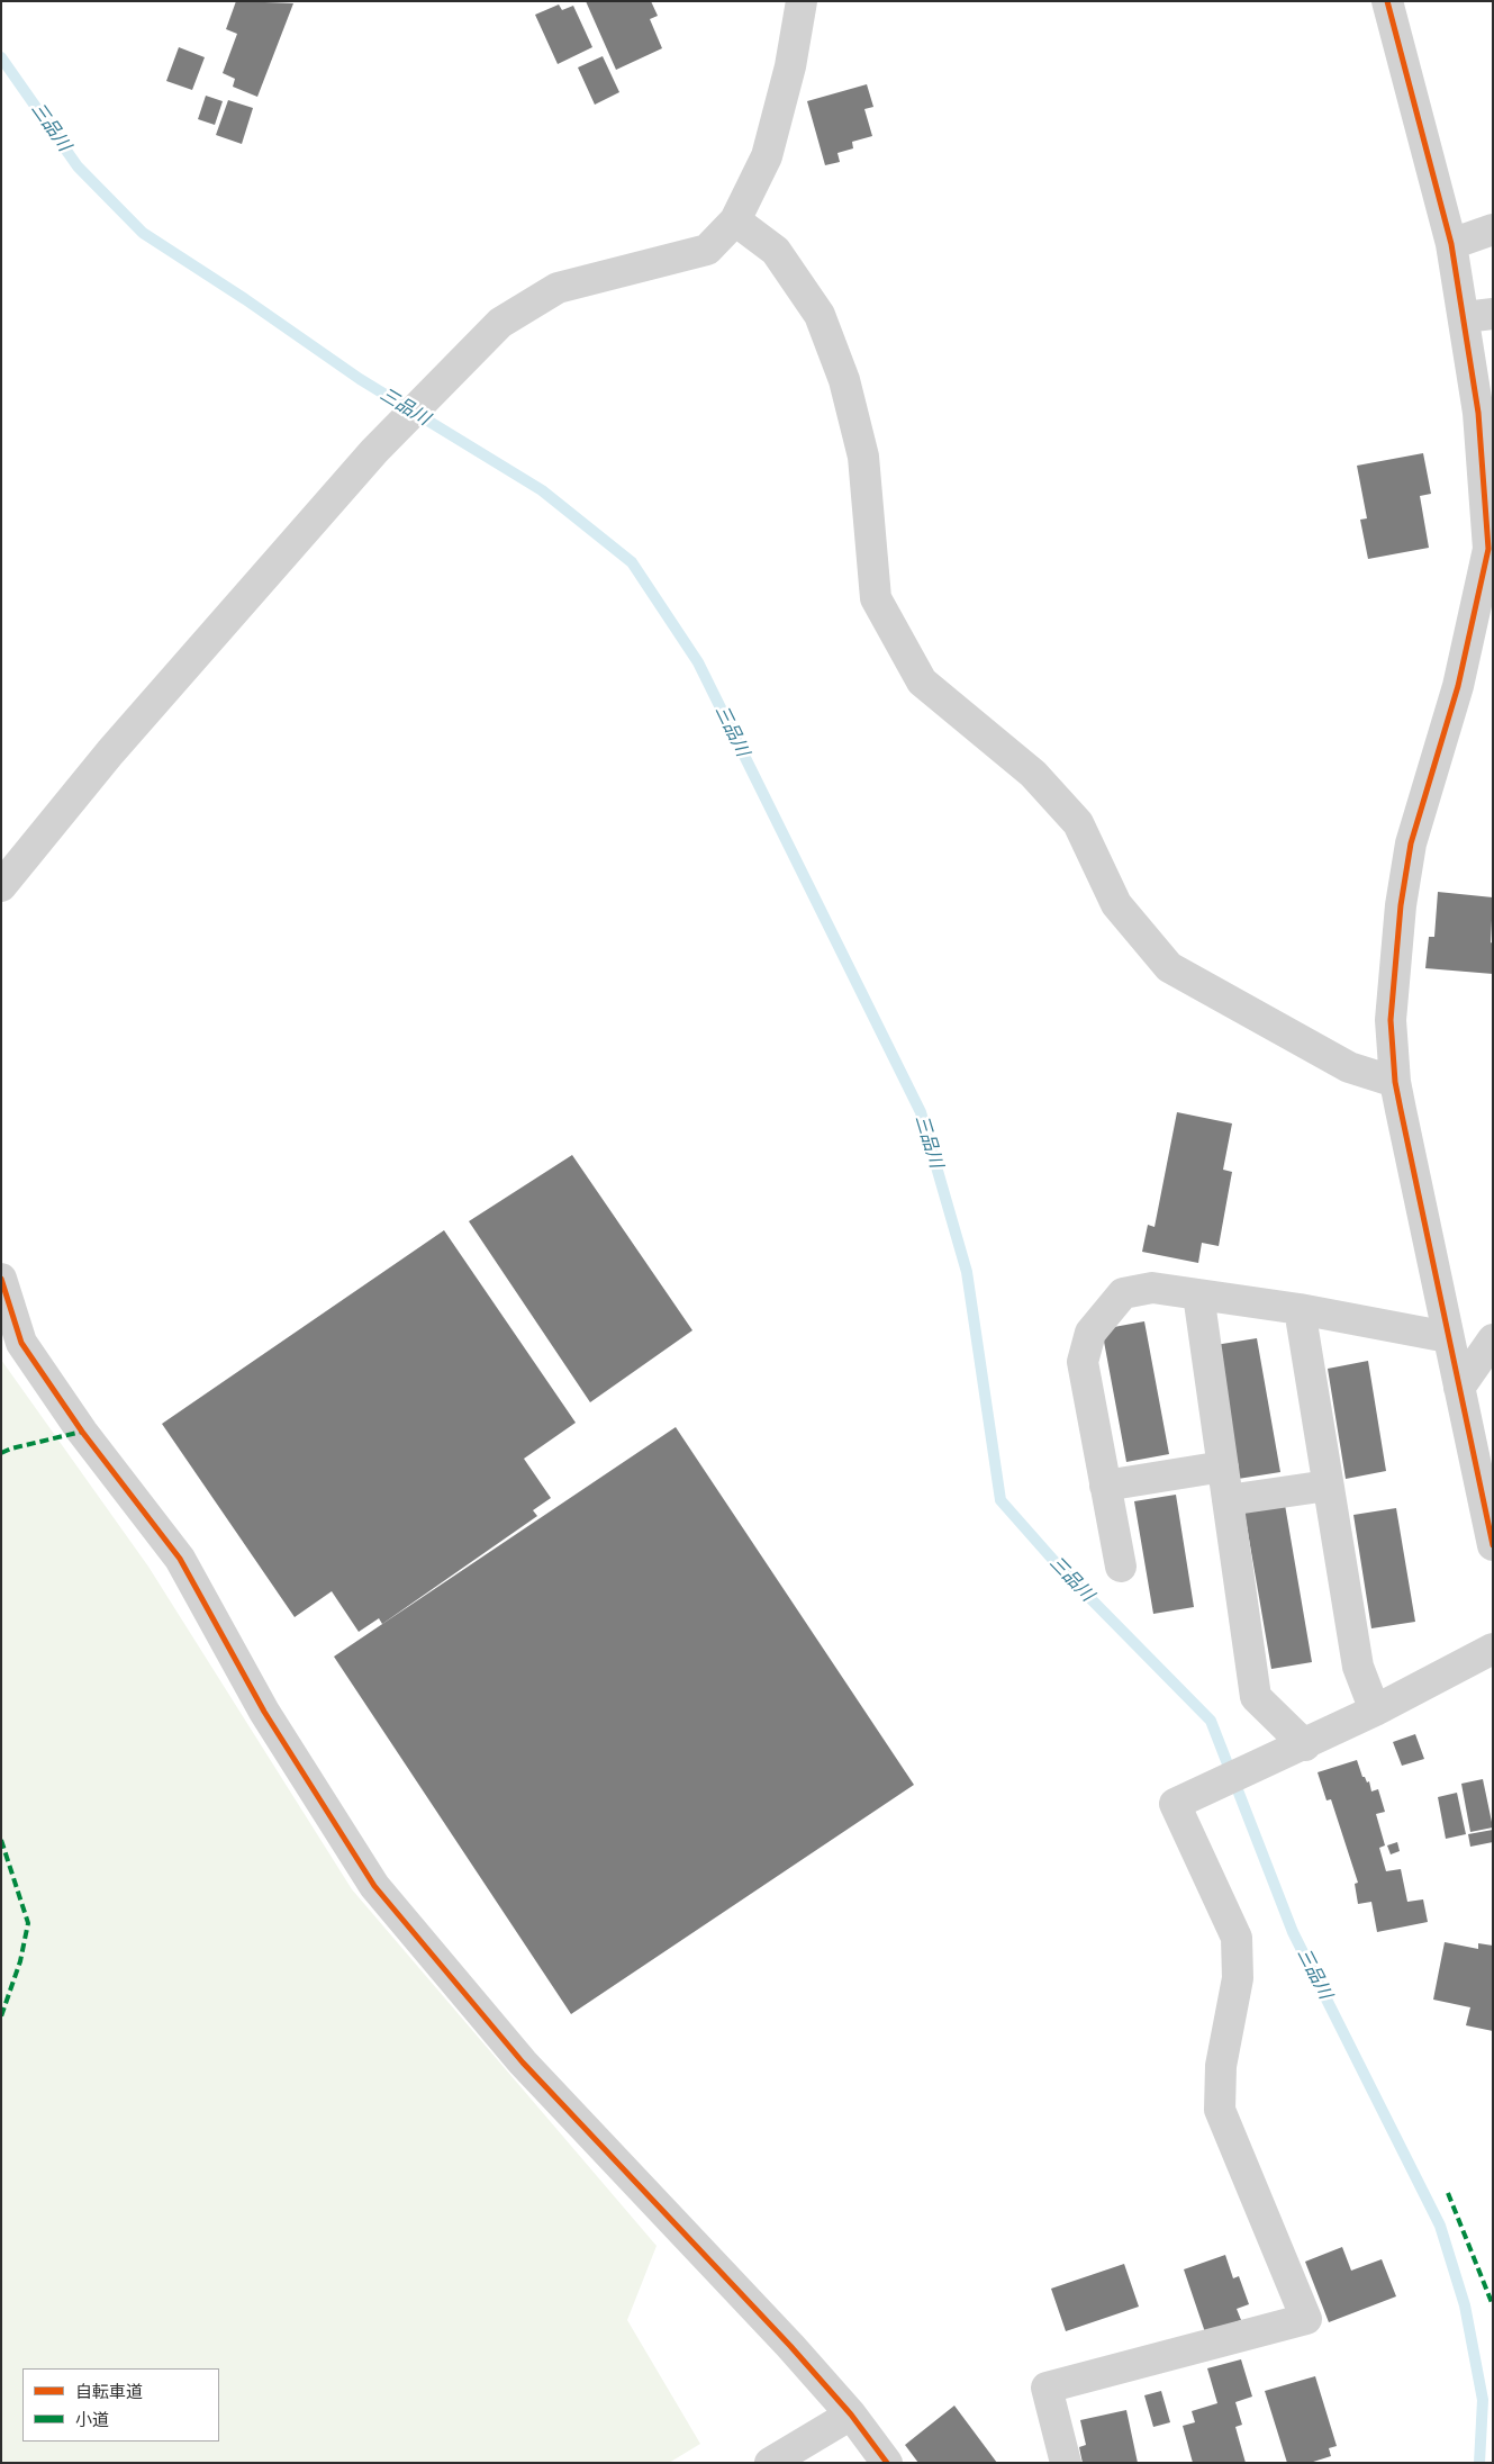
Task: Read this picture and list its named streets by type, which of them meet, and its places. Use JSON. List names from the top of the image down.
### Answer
{
  "water": ["三品川"],
  "legend": ["自転車道", "小道"]
}
